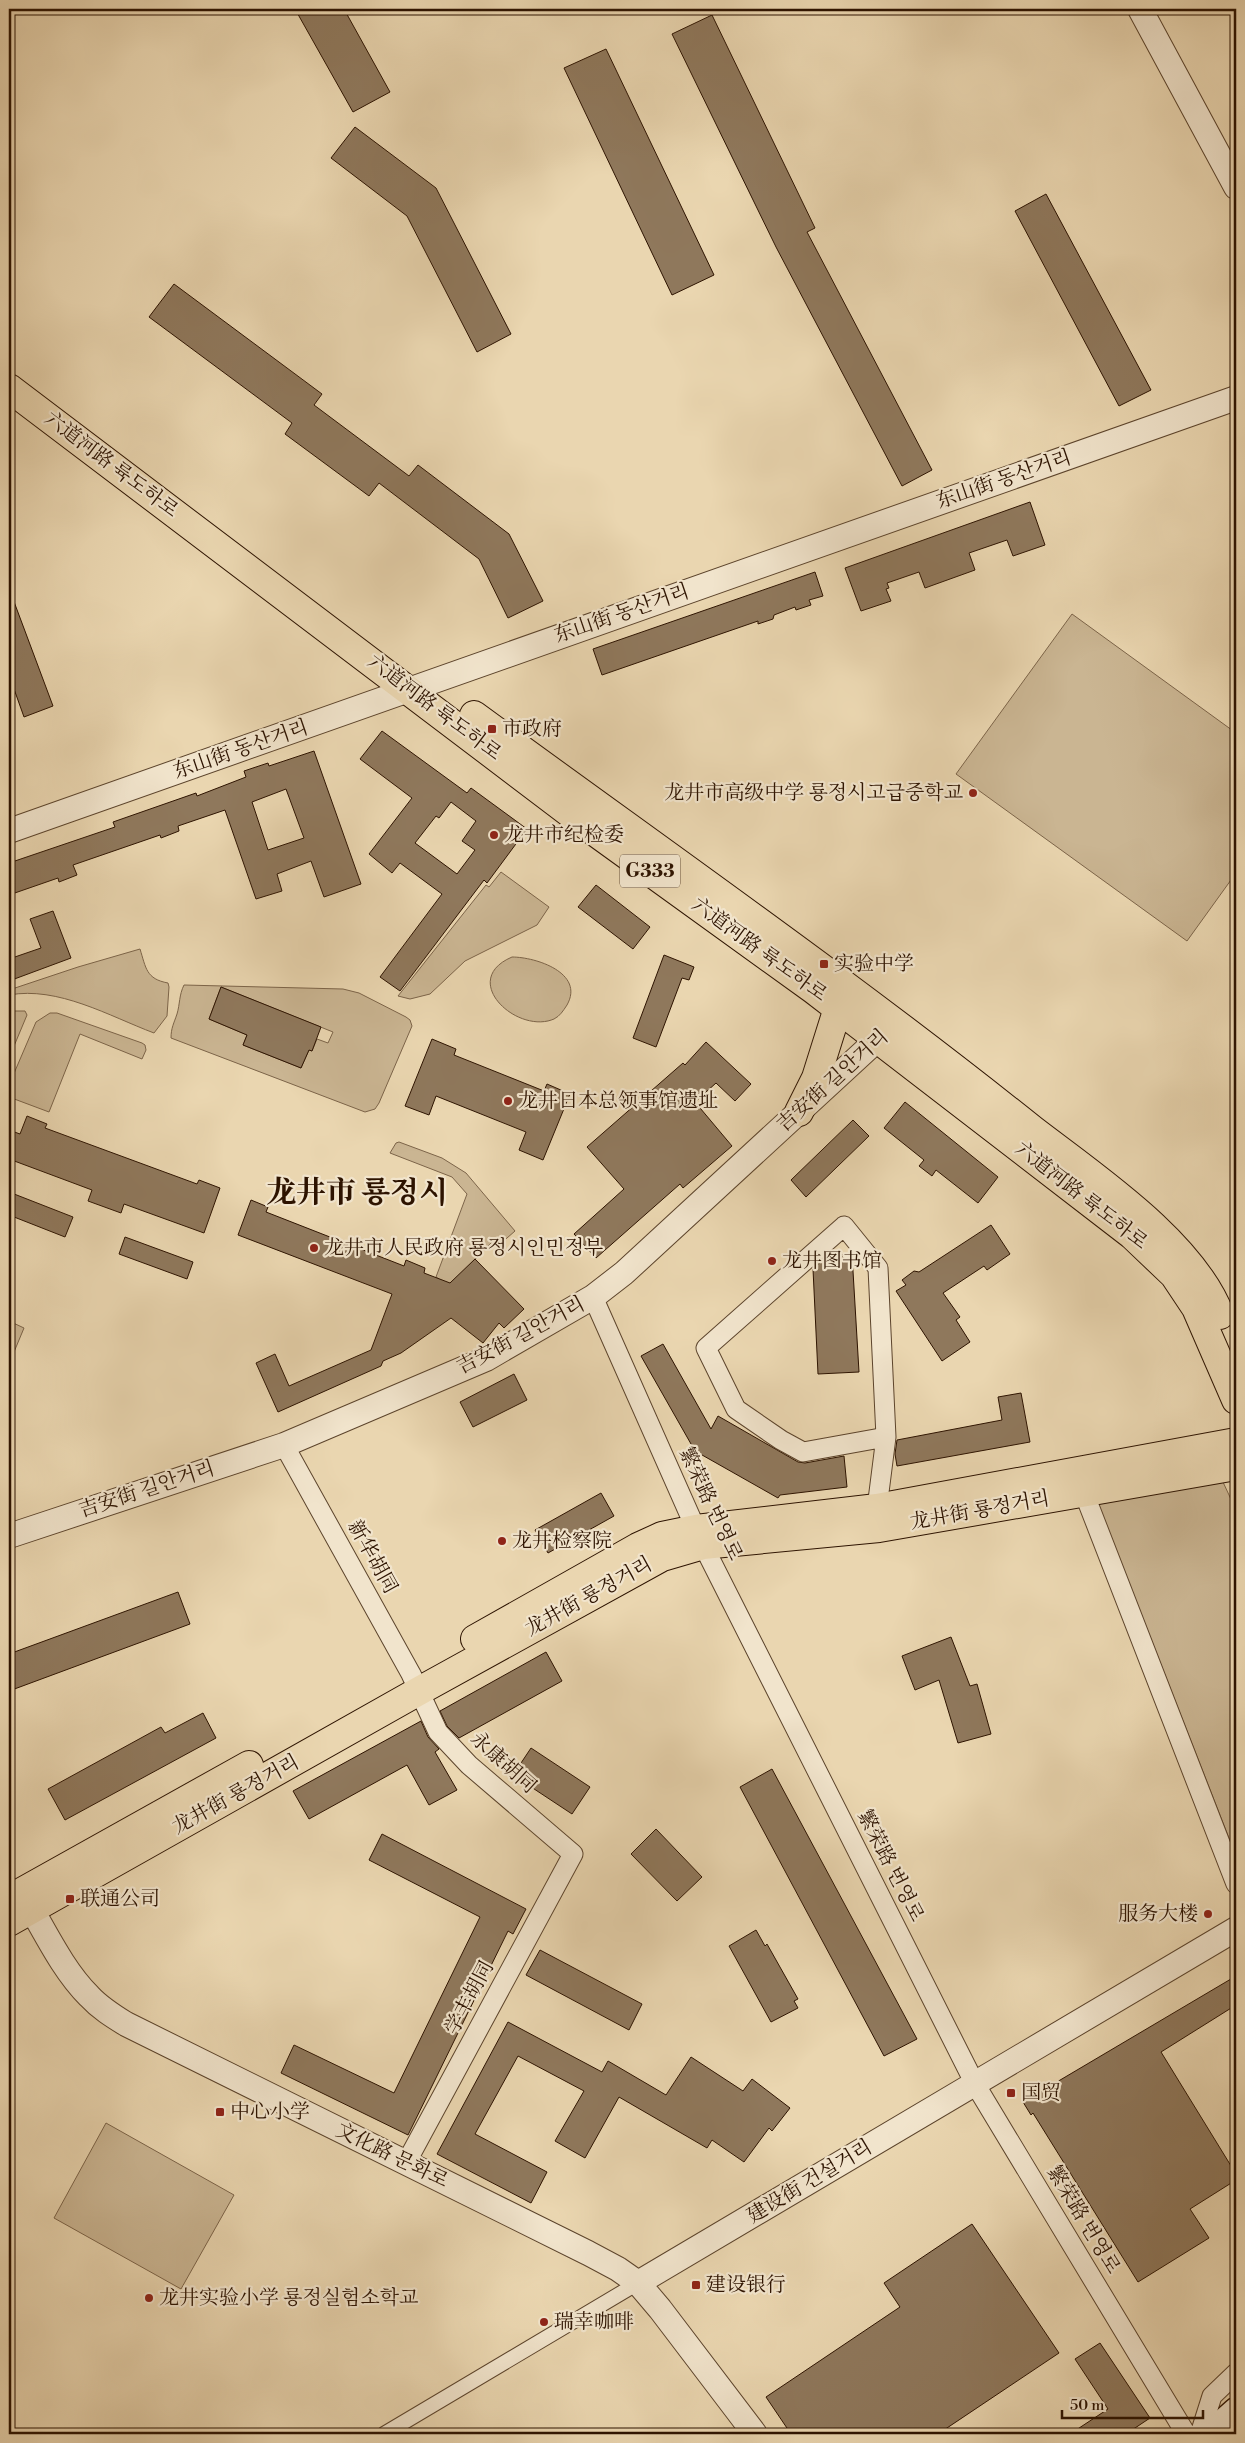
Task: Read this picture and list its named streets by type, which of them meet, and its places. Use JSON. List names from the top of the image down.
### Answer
{
  "streets": {
    "main road": ["六道河路 륙도하로", "G333", "龙井街 룡정거리"],
    "street": [
      "东山街 동산거리",
      "吉安街 길안거리",
      "繁荣路 번영로",
      "新华胡同",
      "永康胡同",
      "学丰胡同",
      "文化路 문화로",
      "建设街 건설거리"
    ]
  },
  "crossings": [
    ["六道河路 륙도하로", "东山街 동산거리"],
    ["六道河路 륙도하로", "吉安街 길안거리"],
    ["吉安街 길안거리", "繁荣路 번영로"],
    ["吉安街 길안거리", "新华胡同"],
    ["繁荣路 번영로", "龙井街 룡정거리"],
    ["繁荣路 번영로", "建设街 건설거리"],
    ["龙井街 룡정거리", "新华胡同"],
    ["龙井街 룡정거리", "永康胡同"],
    ["龙井街 룡정거리", "文化路 문화로"],
    ["新华胡同", "永康胡同"],
    ["永康胡同", "学丰胡同"],
    ["学丰胡同", "文化路 문화로"],
    ["文化路 문화로", "建设街 건설거리"]
  ],
  "districts": ["龙井市 룡정시"],
  "places": {
    "transit": [
      "市政府",
      "实验中学",
      "联通公司",
      "国贸",
      "中心小学",
      "建设银行"
    ],
    "other": [
      "龙井市高级中学 룡정시고급중학교",
      "龙井市纪检委",
      "龙井日本总领事馆遗址",
      "龙井市人民政府 룡정시인민정부",
      "龙井图书馆",
      "龙井检察院",
      "服务大楼",
      "龙井实验小学 룡정실험소학교",
      "瑞幸咖啡"
    ]
  },
  "scale_bar": "50 m"
}
